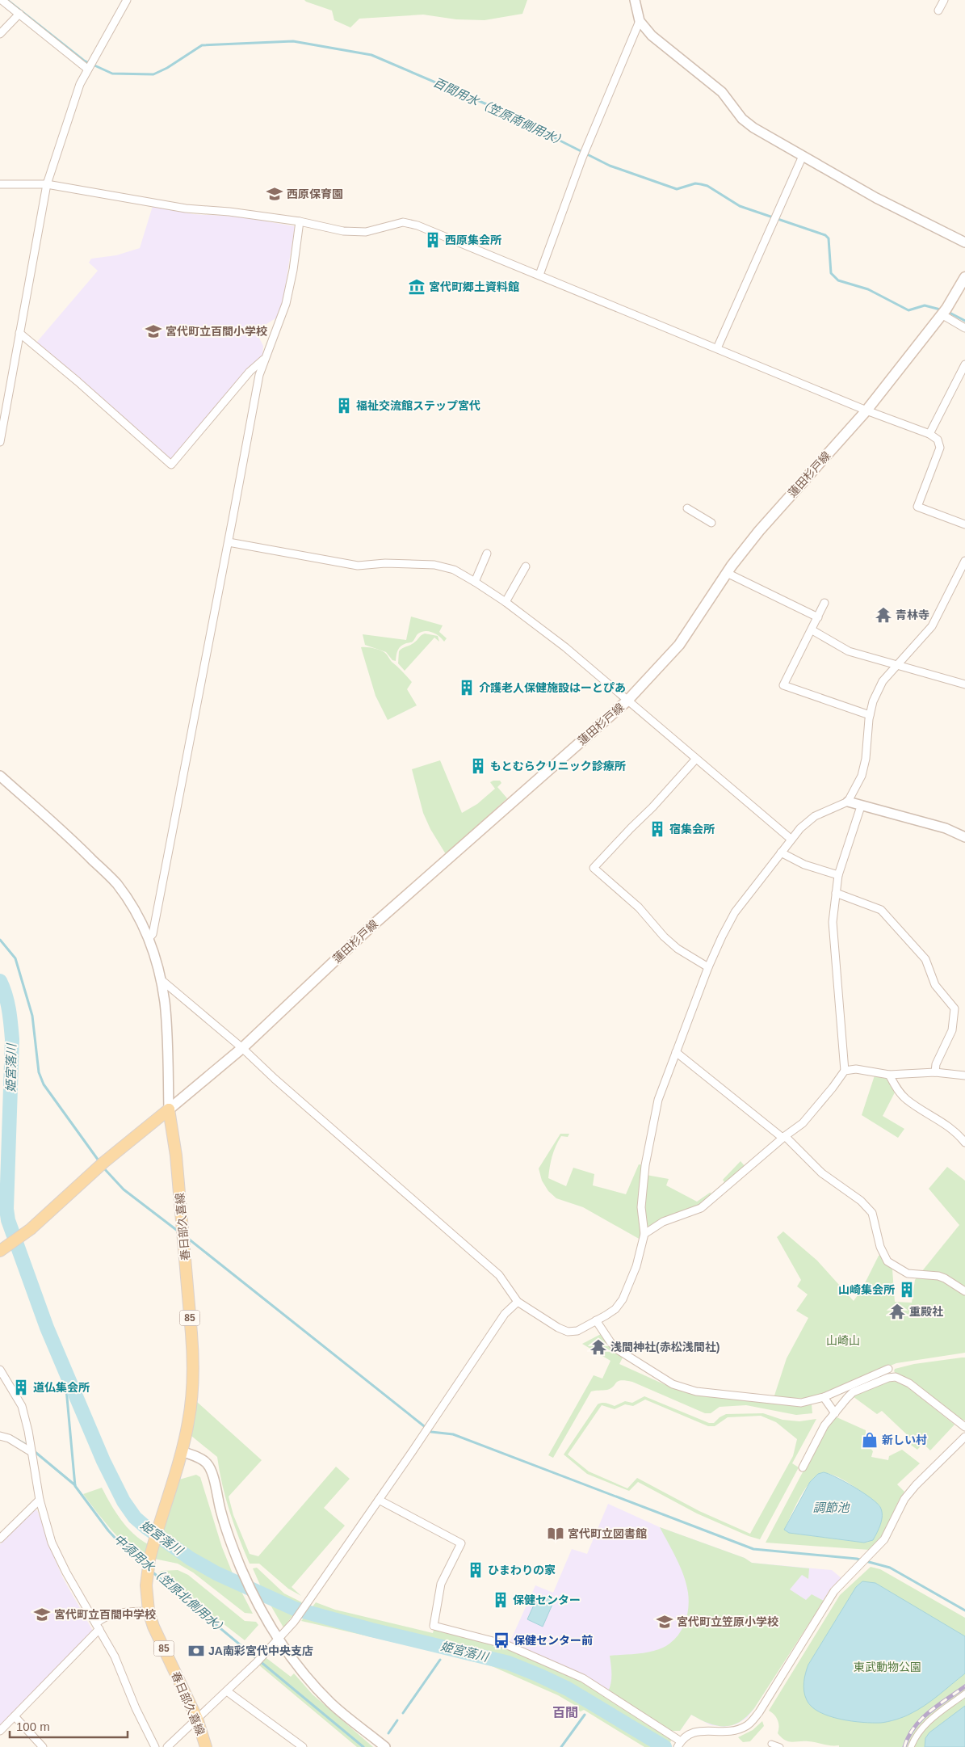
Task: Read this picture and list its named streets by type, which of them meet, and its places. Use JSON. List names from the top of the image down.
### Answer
{
  "streets": {
    "main road": ["蓮田杉戸線", "春日部久喜線", "85"]
  },
  "crossings": [
    ["蓮田杉戸線", "春日部久喜線"]
  ],
  "districts": ["百間"],
  "water": [
    "百間用水（笠原南側用水）",
    "姫宮落川",
    "調節池",
    "中須用水（笠原北側用水）"
  ],
  "parks": ["山崎山", "東武動物公園"],
  "places": {
    "school or university": [
      "西原保育園",
      "宮代町立百間小学校",
      "宮代町立百間中学校",
      "宮代町立笠原小学校"
    ],
    "building": [
      "西原集会所",
      "福祉交流館ステップ宮代",
      "介護老人保健施設はーとぴあ",
      "もとむらクリニック診療所",
      "宿集会所",
      "山崎集会所",
      "道仏集会所",
      "ひまわりの家",
      "保健センター"
    ],
    "museum": ["宮代町郷土資料館"],
    "temple": ["青林寺", "重殿社", "浅間神社(赤松浅間社)"],
    "shop": ["新しい村"],
    "library": ["宮代町立図書館"],
    "bus stop": ["保健センター前"],
    "bank": ["JA南彩宮代中央支店"]
  },
  "scale_bar": "100 m"
}
